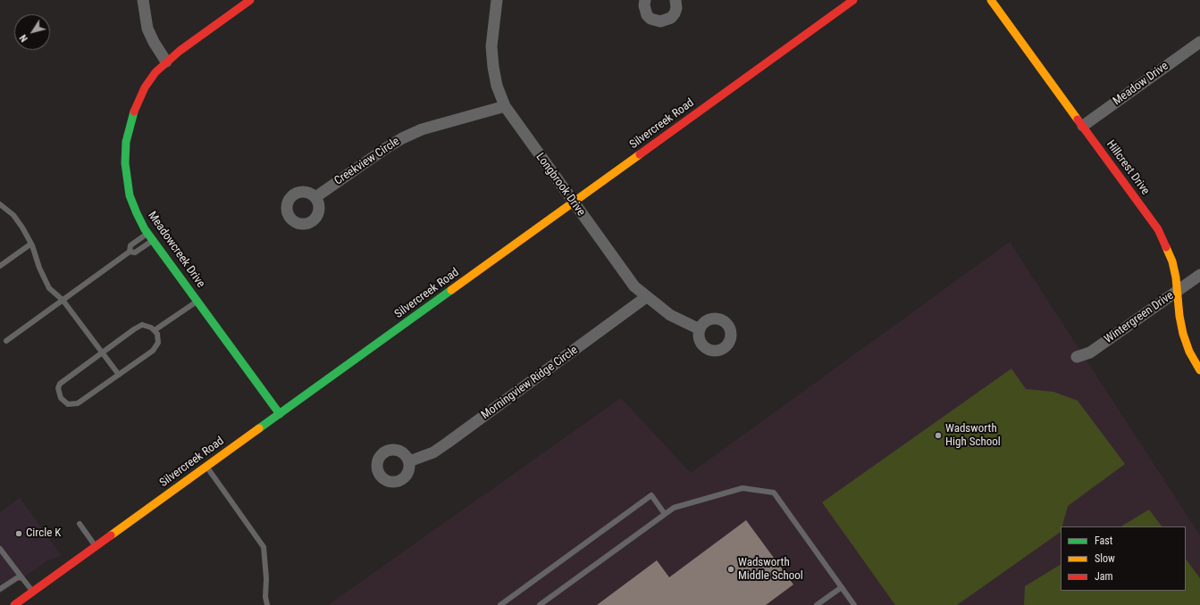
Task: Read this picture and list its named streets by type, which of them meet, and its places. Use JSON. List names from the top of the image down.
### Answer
{
  "streets": {
    "street": [
      "Meadow Drive",
      "Silvercreek Road",
      "Creekview Circle",
      "Hillcrest Drive",
      "Longbrook Drive",
      "Meadowcreek Drive",
      "Wintergreen Drive",
      "Morningview Ridge Circle"
    ]
  },
  "crossings": [
    ["Meadow Drive", "Hillcrest Drive"],
    ["Silvercreek Road", "Longbrook Drive"],
    ["Silvercreek Road", "Meadowcreek Drive"],
    ["Creekview Circle", "Longbrook Drive"],
    ["Hillcrest Drive", "Wintergreen Drive"],
    ["Longbrook Drive", "Morningview Ridge Circle"]
  ],
  "places": ["Wadsworth High School", "Circle K", "Wadsworth Middle School"],
  "legend": ["Fast", "Slow", "Jam"],
  "north": "bottom left"
}
